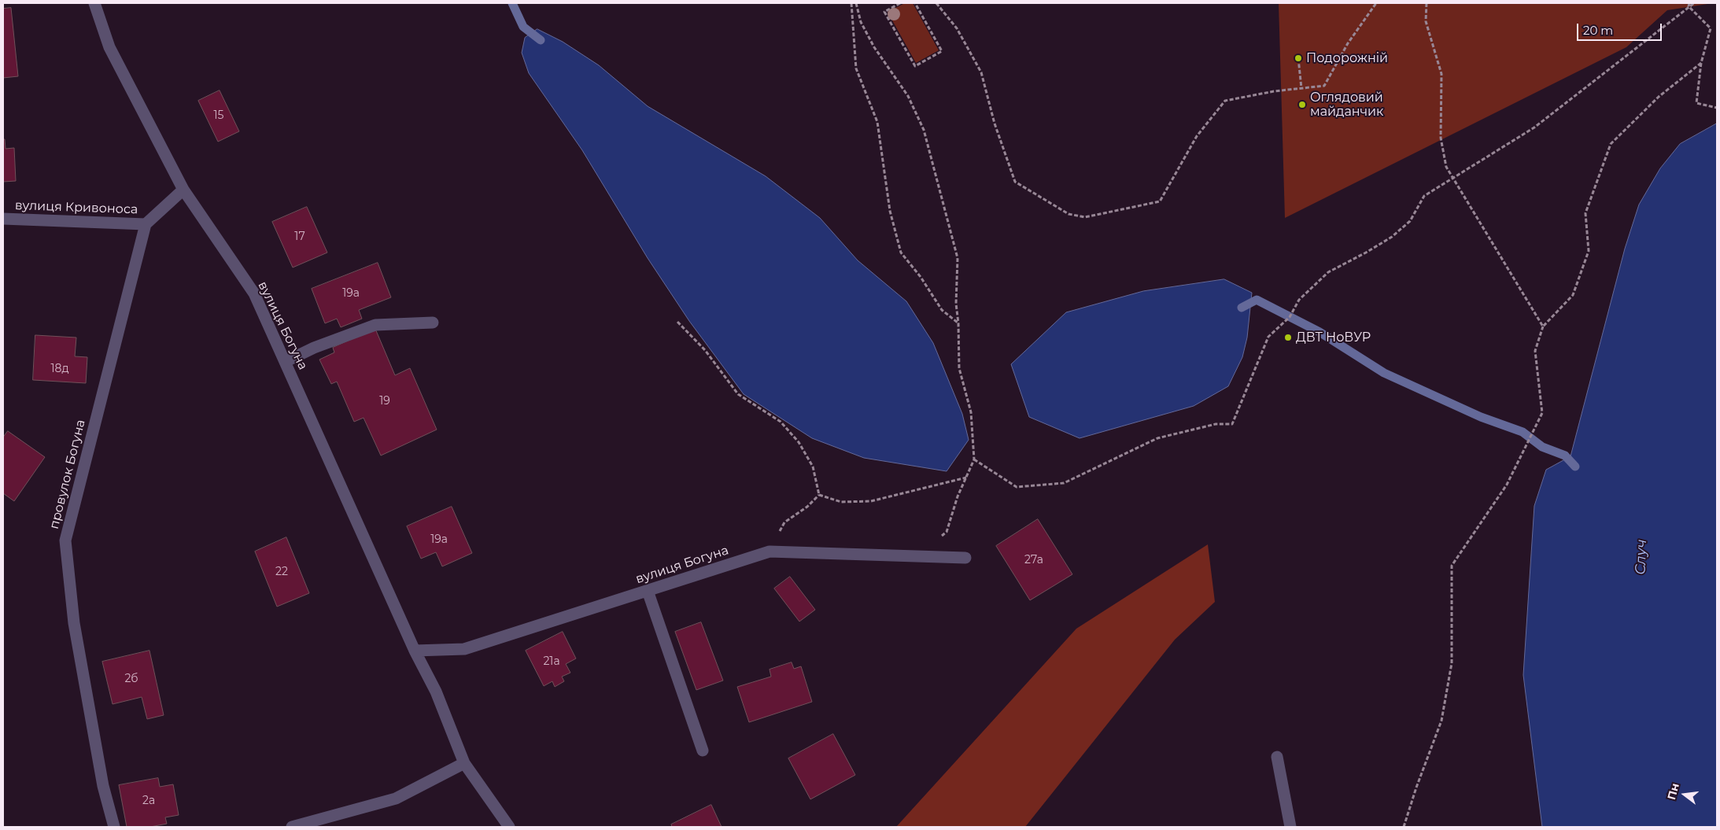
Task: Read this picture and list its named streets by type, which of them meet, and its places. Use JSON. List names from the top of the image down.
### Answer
{
  "streets": {
    "street": ["вулиця Кривоноса", "вулиця Богуна", "провулок Богуна"]
  },
  "crossings": [
    ["вулиця Кривоноса", "вулиця Богуна"],
    ["вулиця Кривоноса", "провулок Богуна"]
  ],
  "water": ["Случ"],
  "places": ["Подорожнiй", "Оглядовий майданчик", "ДВТ НоВУР"],
  "house_numbers": [
    "15",
    "17",
    "19а",
    "18д",
    "19",
    "19а",
    "27а",
    "22",
    "21а",
    "2б",
    "2а"
  ],
  "scale_bar": "20 m",
  "north": "left"
}
